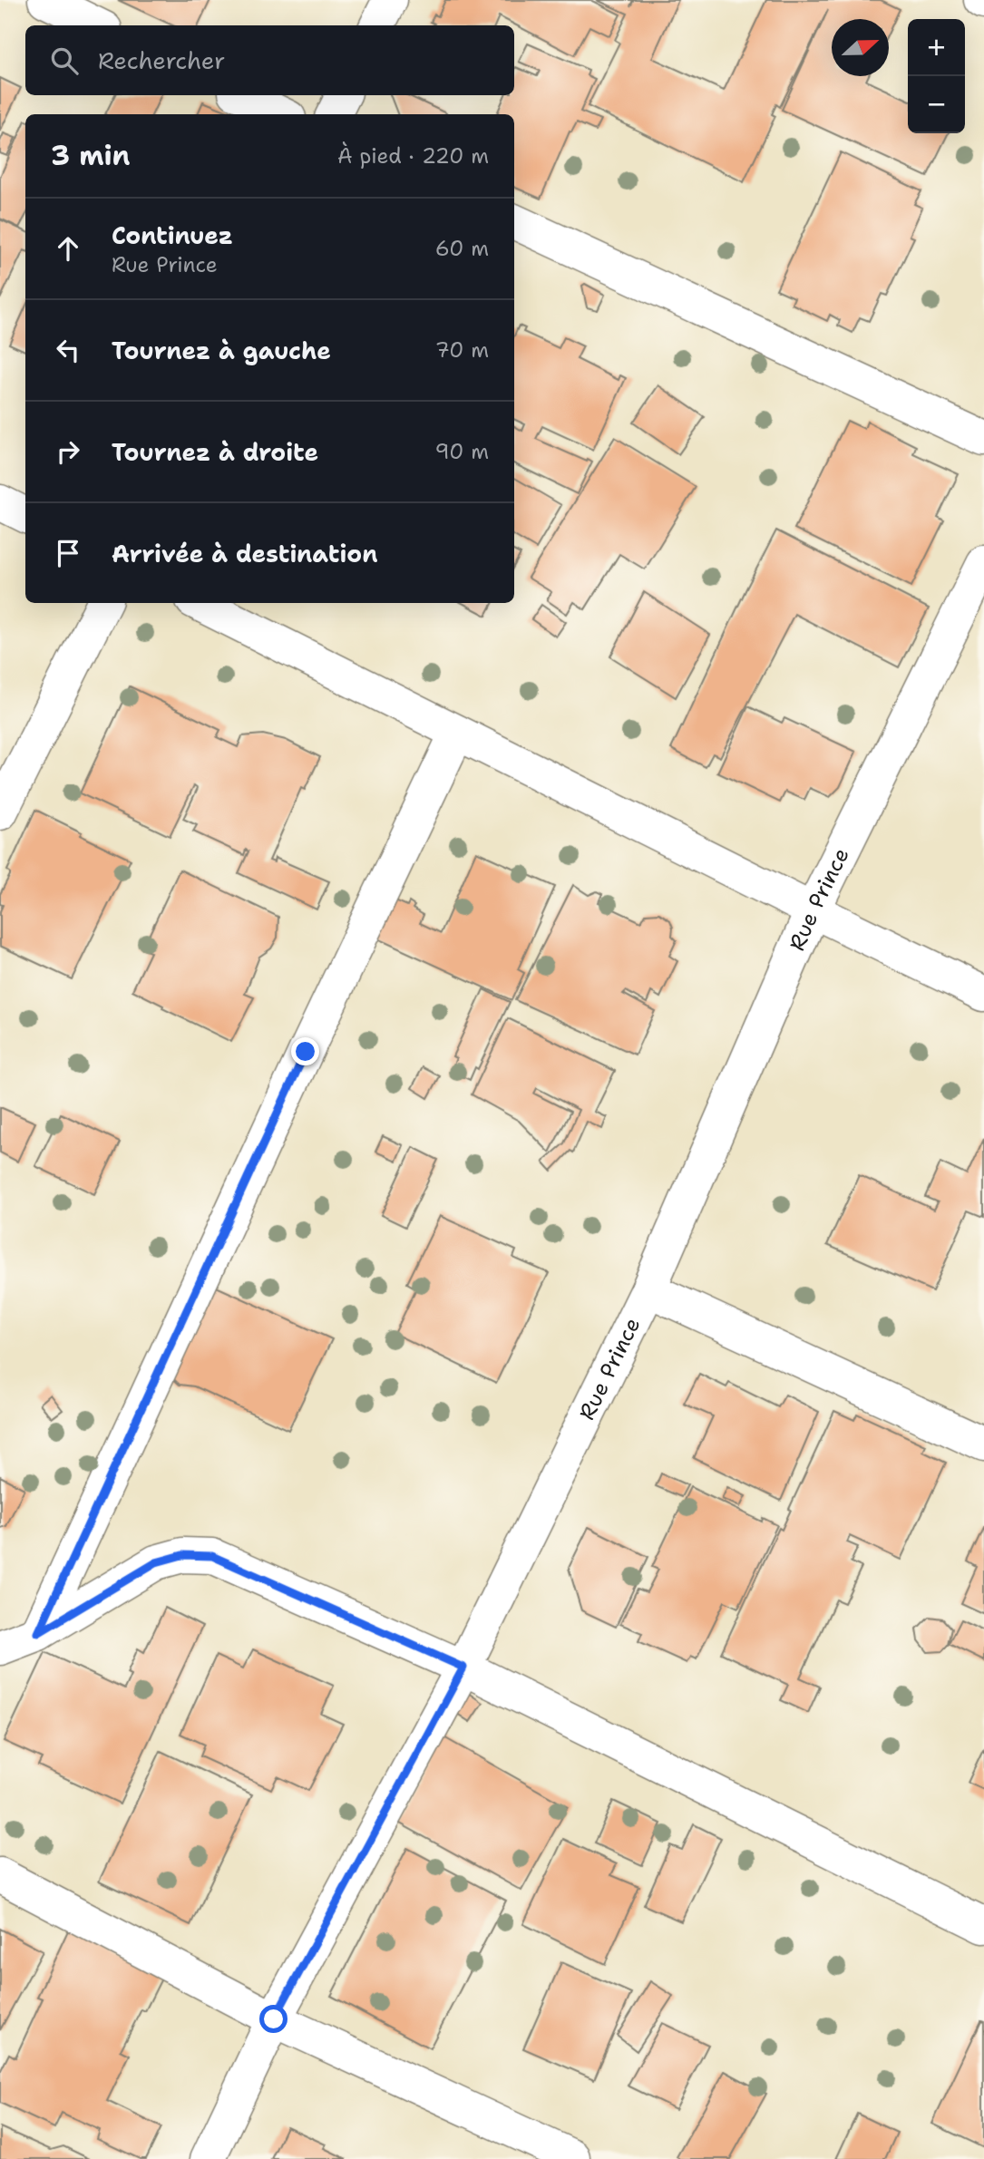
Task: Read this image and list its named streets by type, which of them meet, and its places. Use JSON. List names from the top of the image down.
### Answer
{
  "streets": {
    "street": ["Rue Prince"]
  },
  "north": "right",
  "page": {
    "map_buttons": ["+", "−"],
    "search": "Rechercher",
    "heading": ["3 min", "À pied · 220 m"],
    "list": [
      ["Continuez", "Rue Prince", "60 m"],
      ["Tournez à gauche", "70 m"],
      ["Tournez à droite", "90 m"],
      "Arrivée à destination"
    ]
  }
}
